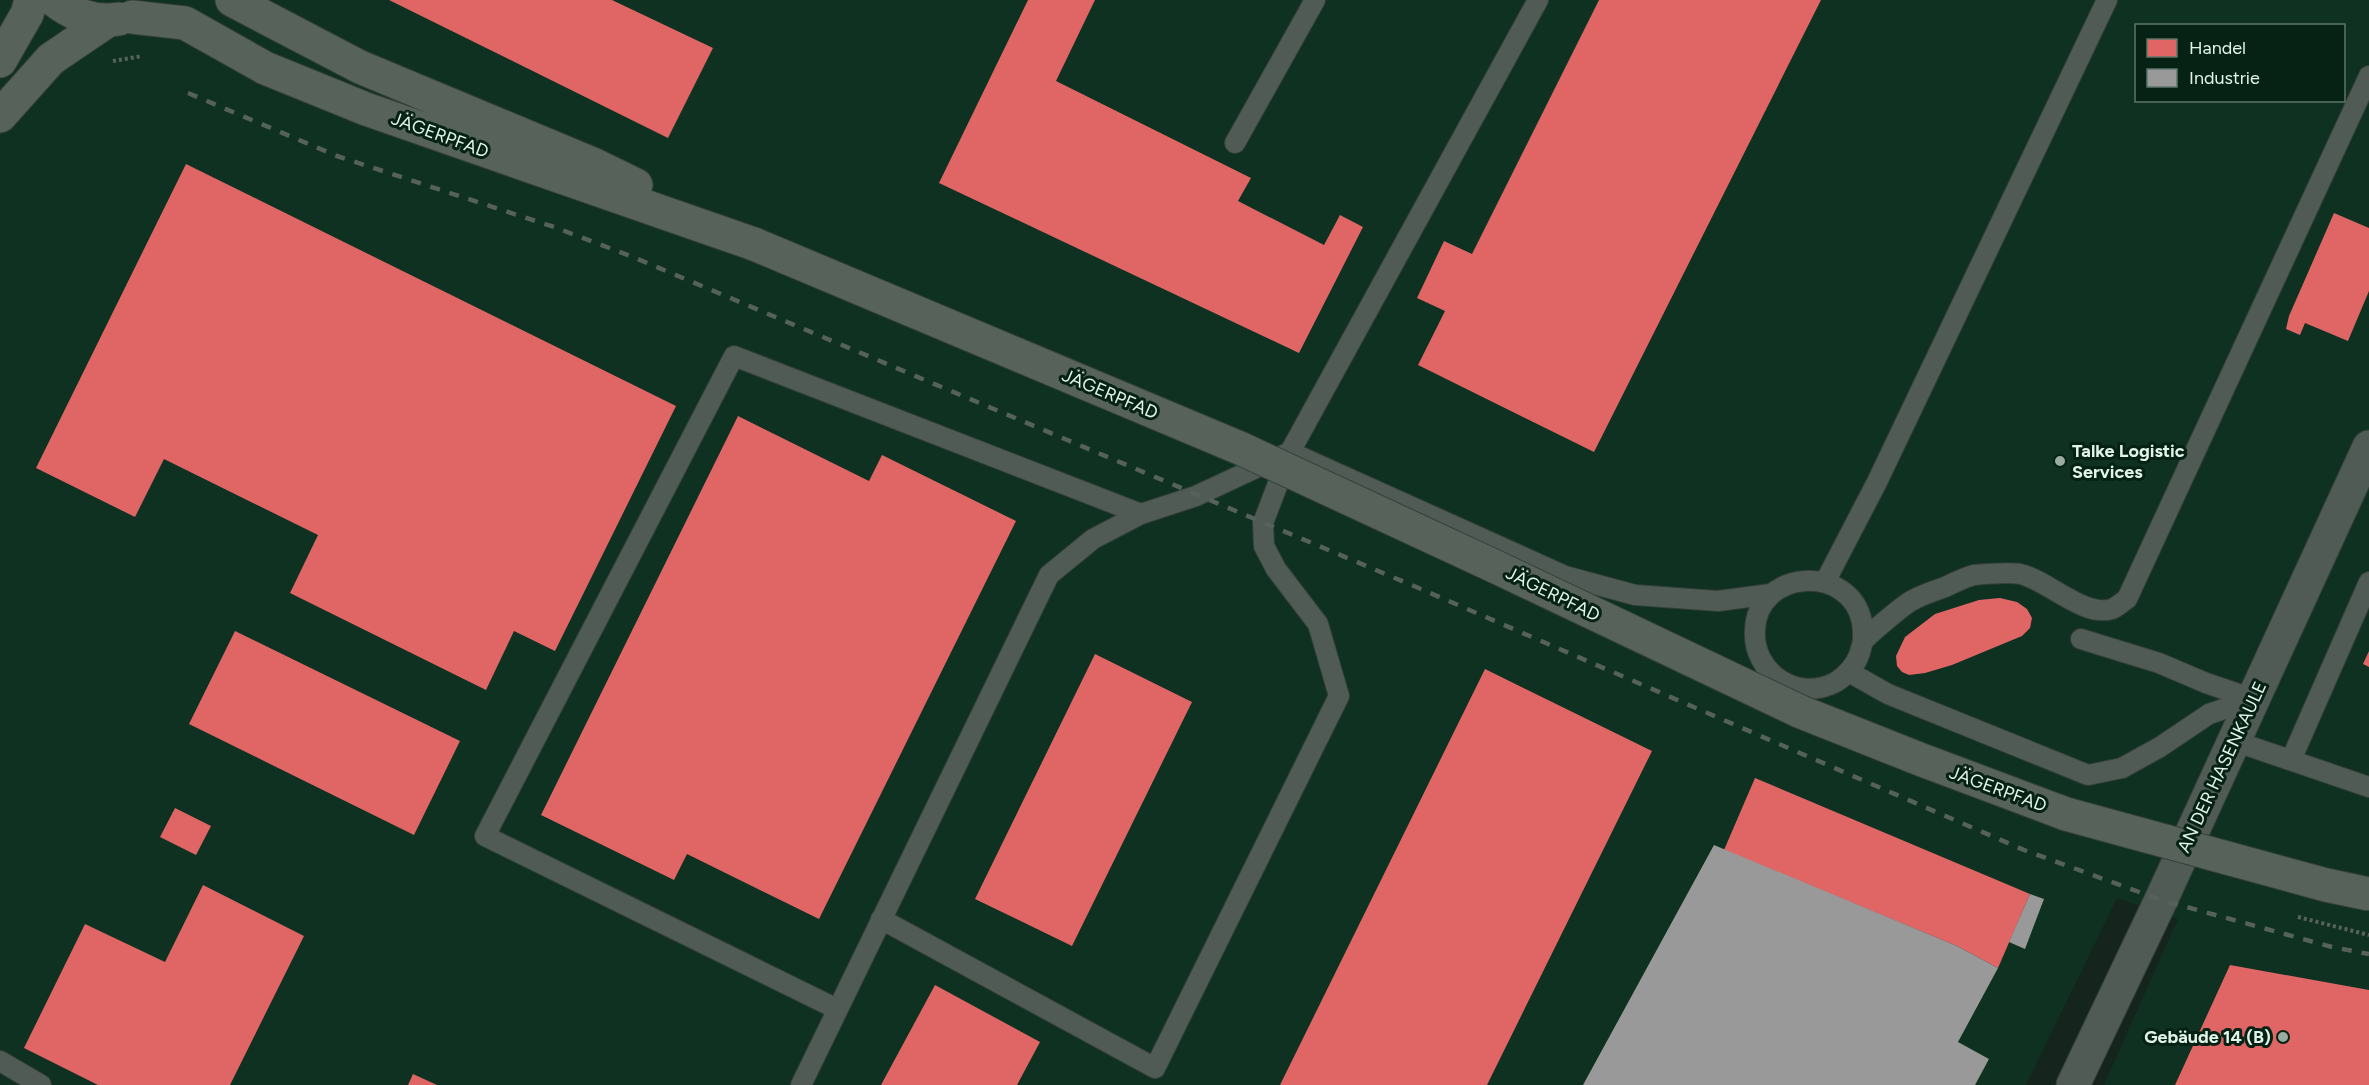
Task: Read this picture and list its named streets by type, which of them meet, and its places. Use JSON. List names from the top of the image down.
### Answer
{
  "streets": {
    "main road": ["JÄGERPFAD"],
    "street": ["AN DER HASENKAULE"]
  },
  "places": ["Talke Logistic Services", "Gebäude 14 (B)"],
  "legend": ["Handel", "Industrie"]
}
